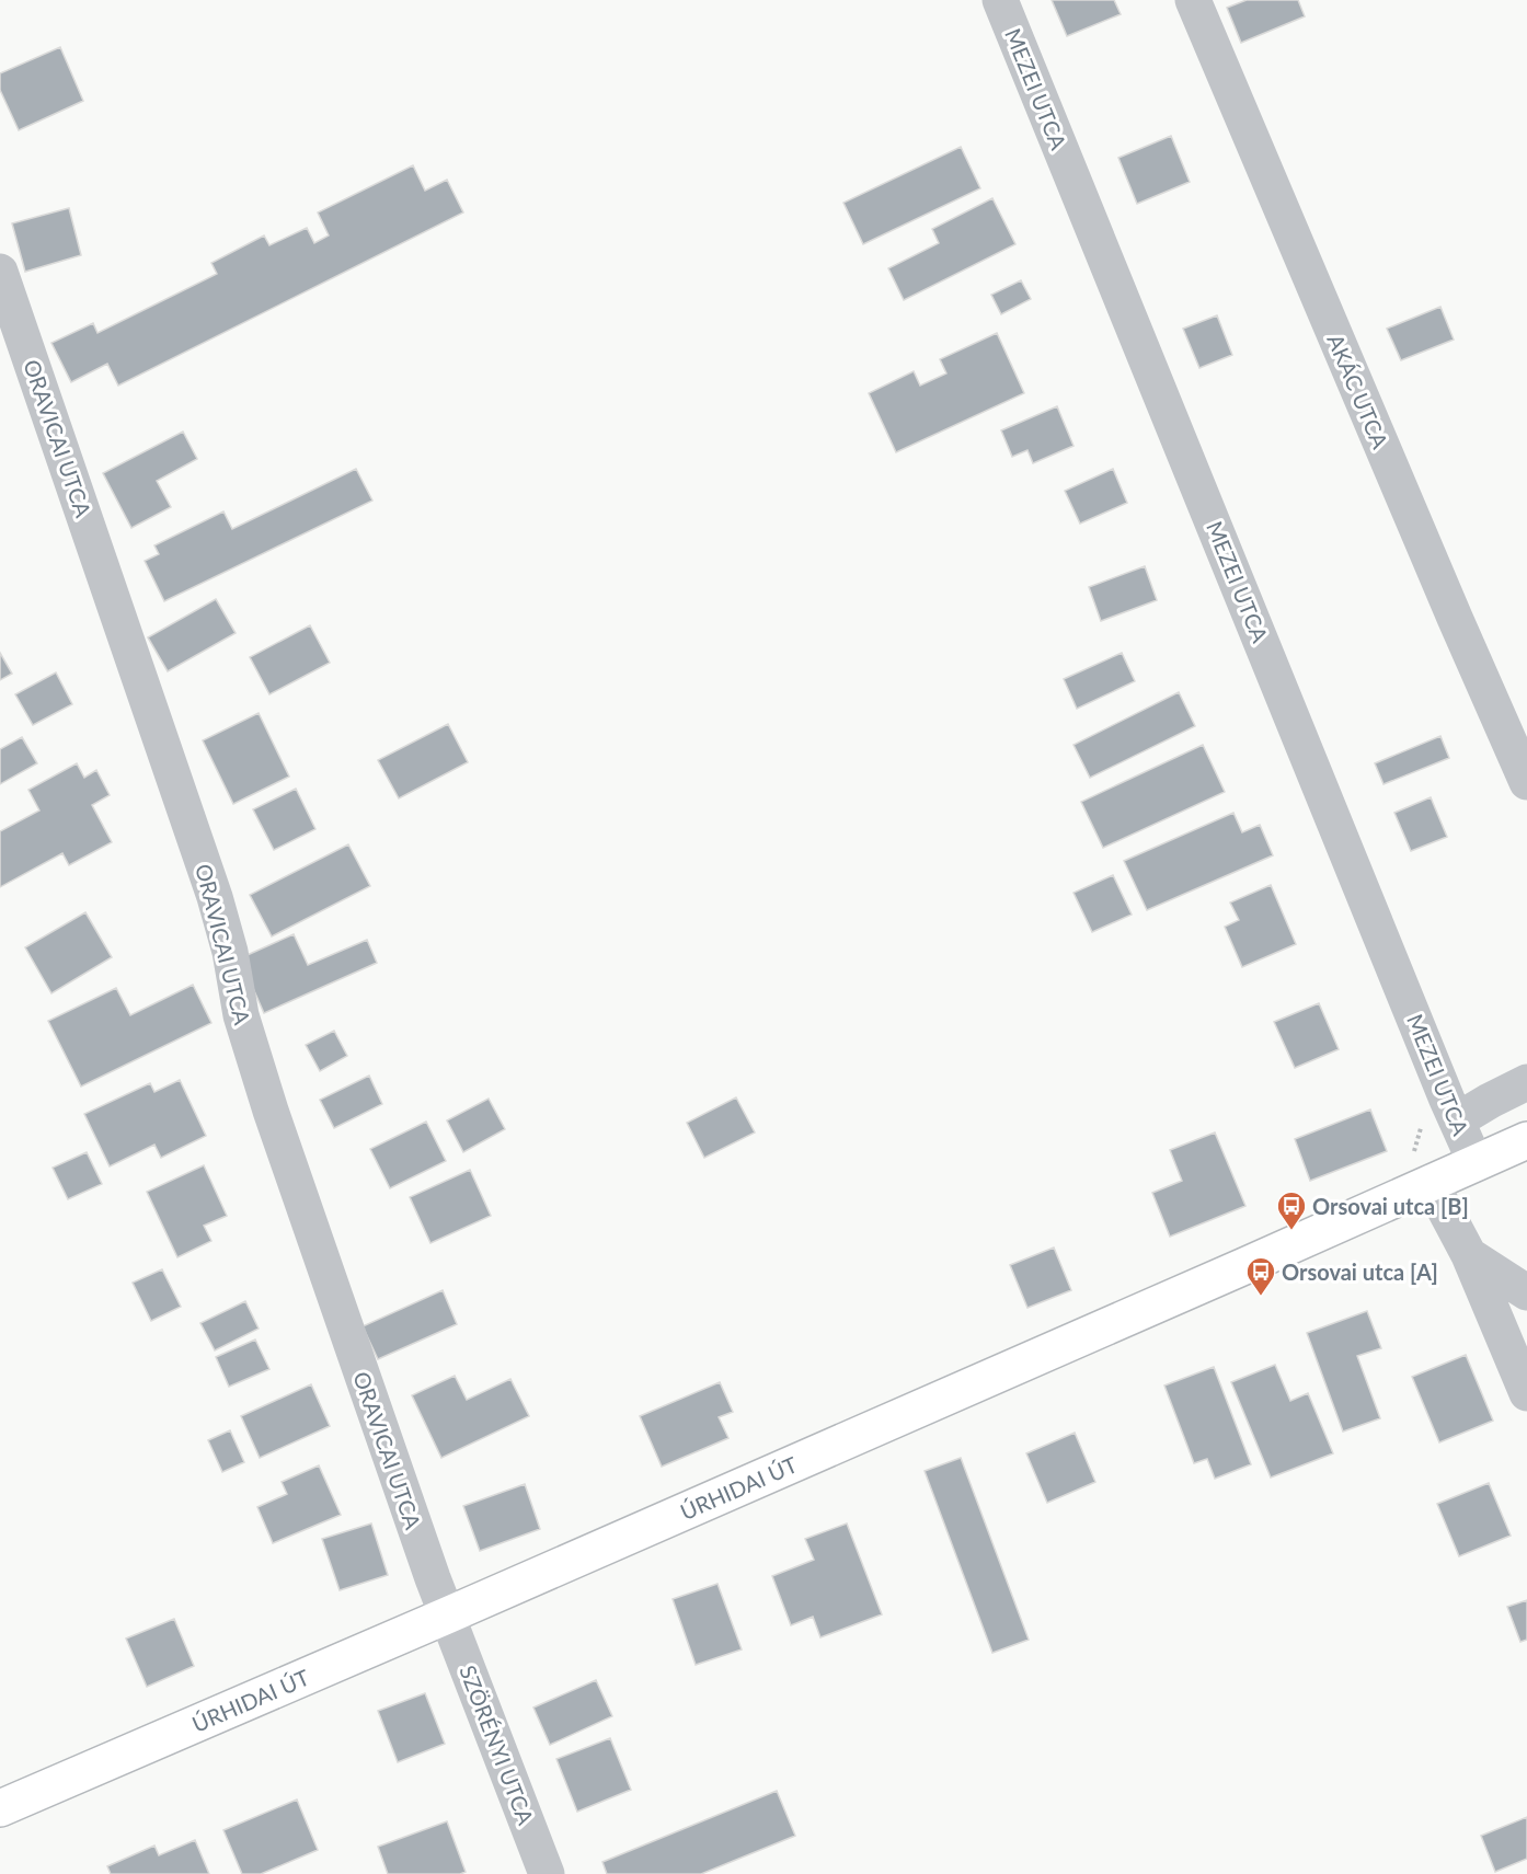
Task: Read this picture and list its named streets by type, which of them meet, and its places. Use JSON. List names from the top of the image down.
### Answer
{
  "streets": {
    "main road": ["ÚRHIDAI ÚT"],
    "street": [
      "MEZEI UTCA",
      "AKÁC UTCA",
      "ORAVICAI UTCA",
      "SZÖRÉNYI UTCA"
    ]
  },
  "crossings": [
    ["MEZEI UTCA", "ÚRHIDAI ÚT"],
    ["ORAVICAI UTCA", "ÚRHIDAI ÚT"],
    ["ORAVICAI UTCA", "SZÖRÉNYI UTCA"],
    ["ÚRHIDAI ÚT", "SZÖRÉNYI UTCA"]
  ],
  "places": {
    "bus stop": ["Orsovai utca [B]", "Orsovai utca [A]"]
  }
}
